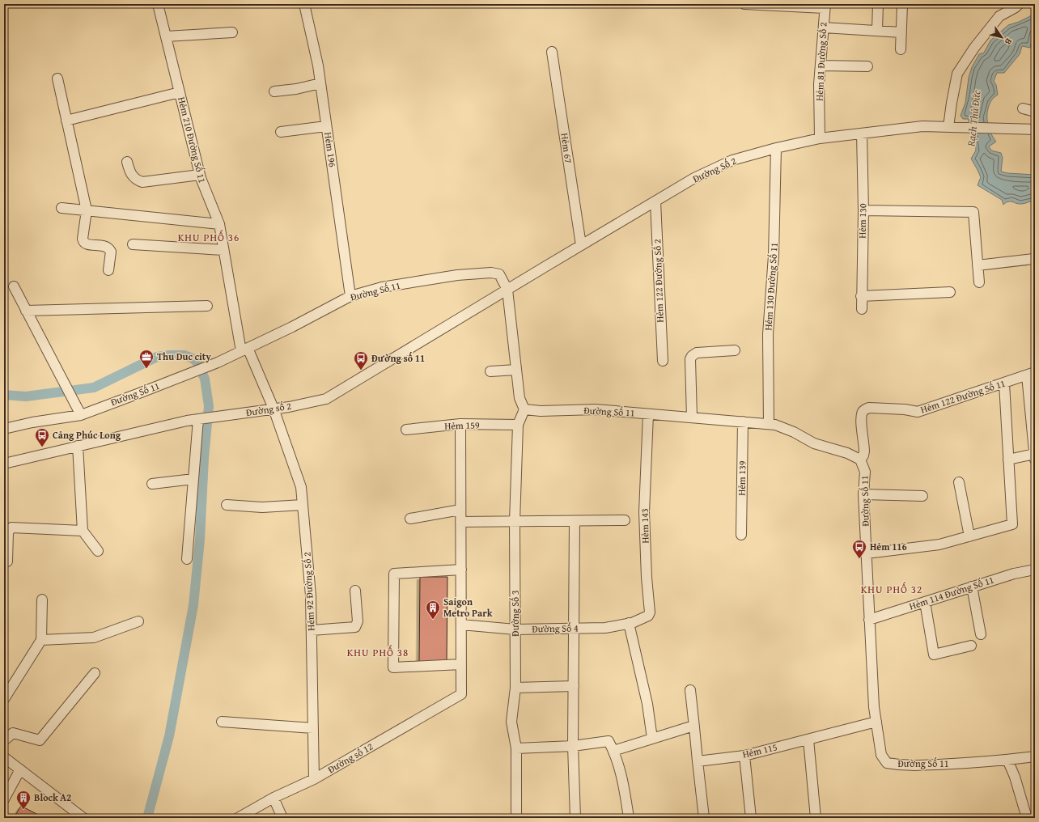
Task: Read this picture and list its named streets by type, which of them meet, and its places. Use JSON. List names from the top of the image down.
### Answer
{
  "streets": {
    "street": [
      "Hẻm 81 Đường Số 2",
      "Hẻm 210 Đường Số 11",
      "Hẻm 67",
      "Hẻm 196",
      "Đường Số 2",
      "Hẻm 130",
      "Hẻm 122 Đường Số 2",
      "Hẻm 130 Đường Số 11",
      "Đường Số 11",
      "Hẻm 122 Đường Số 11",
      "Đường số 2",
      "Hẻm 159",
      "Hẻm 139",
      "Hẻm 143",
      "Hẻm 92 Đường Số 2",
      "Hẻm 114 Đường Số 11",
      "Đường Số 3",
      "Đường Số 4",
      "Hẻm 115",
      "Đường số 12"
    ]
  },
  "crossings": [
    ["Hẻm 81 Đường Số 2", "Đường Số 2"],
    ["Hẻm 210 Đường Số 11", "Đường Số 11"],
    ["Hẻm 210 Đường Số 11", "Đường số 2"],
    ["Hẻm 210 Đường Số 11", "Hẻm 92 Đường Số 2"],
    ["Hẻm 67", "Đường Số 2"],
    ["Hẻm 196", "Đường Số 11"],
    ["Đường Số 2", "Hẻm 130"],
    ["Đường Số 2", "Hẻm 122 Đường Số 2"],
    ["Đường Số 2", "Hẻm 130 Đường Số 11"],
    ["Đường Số 2", "Đường Số 11"],
    ["Đường Số 2", "Đường số 2"],
    ["Hẻm 130 Đường Số 11", "Đường Số 11"],
    ["Đường Số 11", "Hẻm 122 Đường Số 11"],
    ["Đường Số 11", "Đường số 2"],
    ["Đường Số 11", "Hẻm 139"],
    ["Đường Số 11", "Hẻm 143"],
    ["Đường Số 11", "Hẻm 114 Đường Số 11"],
    ["Đường Số 11", "Đường Số 3"],
    ["Đường Số 11", "Hẻm 115"],
    ["Đường số 2", "Hẻm 92 Đường Số 2"],
    ["Hẻm 159", "Đường Số 3"],
    ["Hẻm 143", "Đường Số 4"],
    ["Hẻm 92 Đường Số 2", "Đường số 12"],
    ["Đường Số 3", "Đường Số 4"]
  ],
  "districts": ["KHU PHỐ 36", "KHU PHỐ 32", "KHU PHỐ 38"],
  "water": ["Rạch Thủ Đức"],
  "places": {
    "office": ["Thu Duc city"],
    "bus stop": ["Đường số 11", "Cảng Phúc Long", "Hẻm 116"],
    "building": ["Saigon Metro Park", "Block A2"]
  },
  "north": "bottom right"
}
